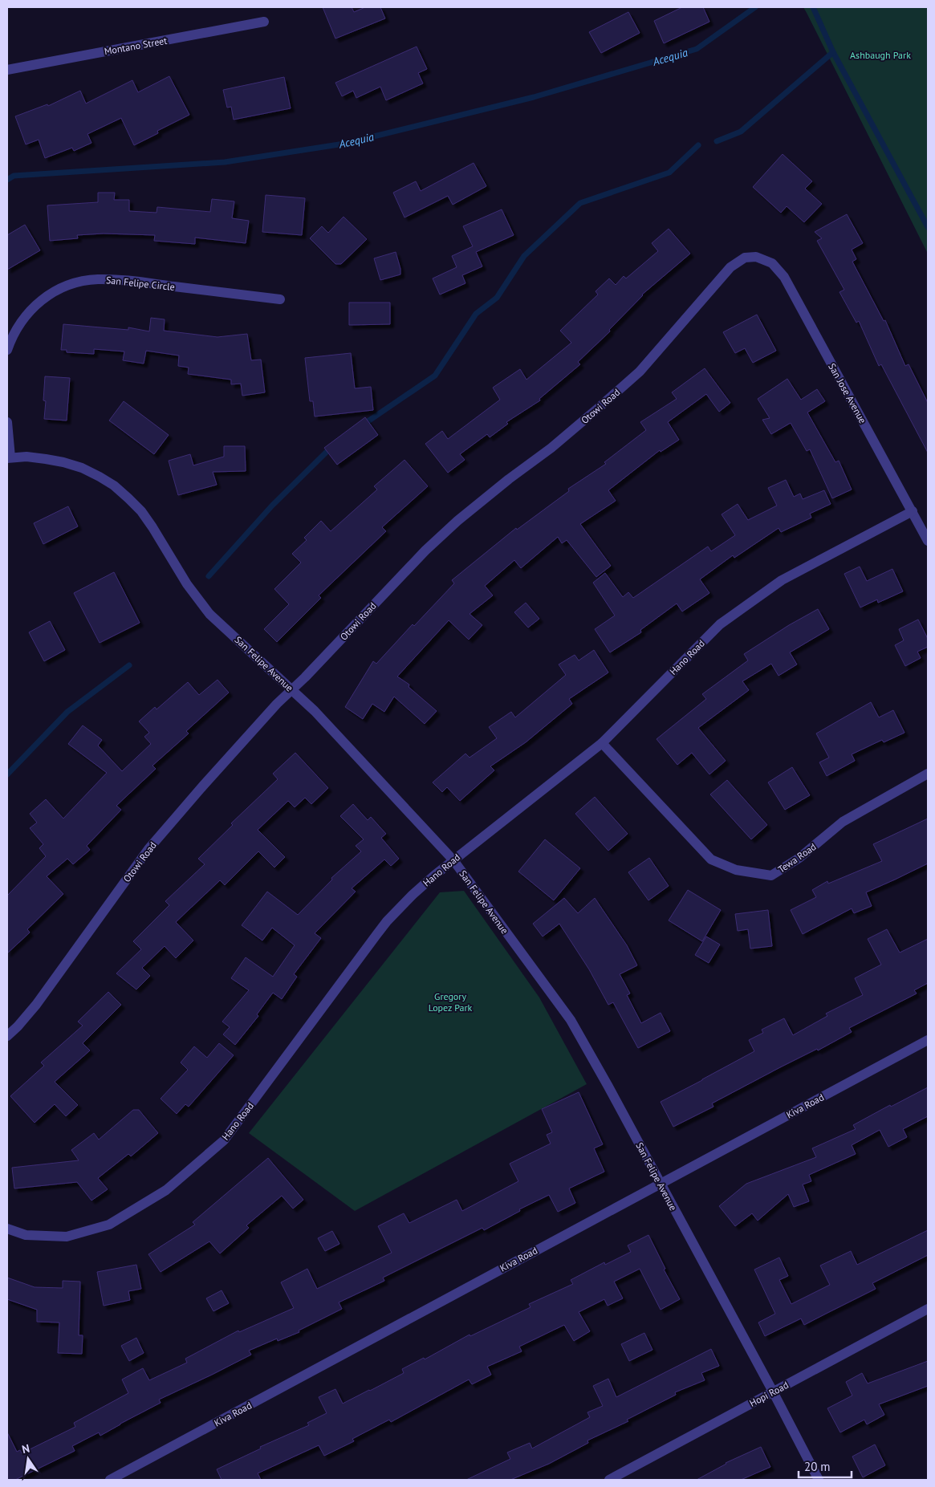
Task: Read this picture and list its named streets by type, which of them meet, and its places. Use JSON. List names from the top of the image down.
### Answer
{
  "streets": {
    "street": [
      "Montano Street",
      "San Felipe Circle",
      "San Jose Avenue",
      "Otowi Road",
      "Hano Road",
      "San Felipe Avenue",
      "Tewa Road",
      "Kiva Road",
      "Hopi Road"
    ]
  },
  "crossings": [
    ["San Jose Avenue", "Otowi Road"],
    ["San Jose Avenue", "Hano Road"],
    ["Otowi Road", "San Felipe Avenue"],
    ["Hano Road", "San Felipe Avenue"],
    ["Hano Road", "Tewa Road"],
    ["San Felipe Avenue", "Kiva Road"],
    ["San Felipe Avenue", "Hopi Road"]
  ],
  "water": ["Acequia"],
  "parks": ["Ashbaugh Park", "Gregory Lopez Park"],
  "scale_bar": "20 m",
  "north": "top"
}
